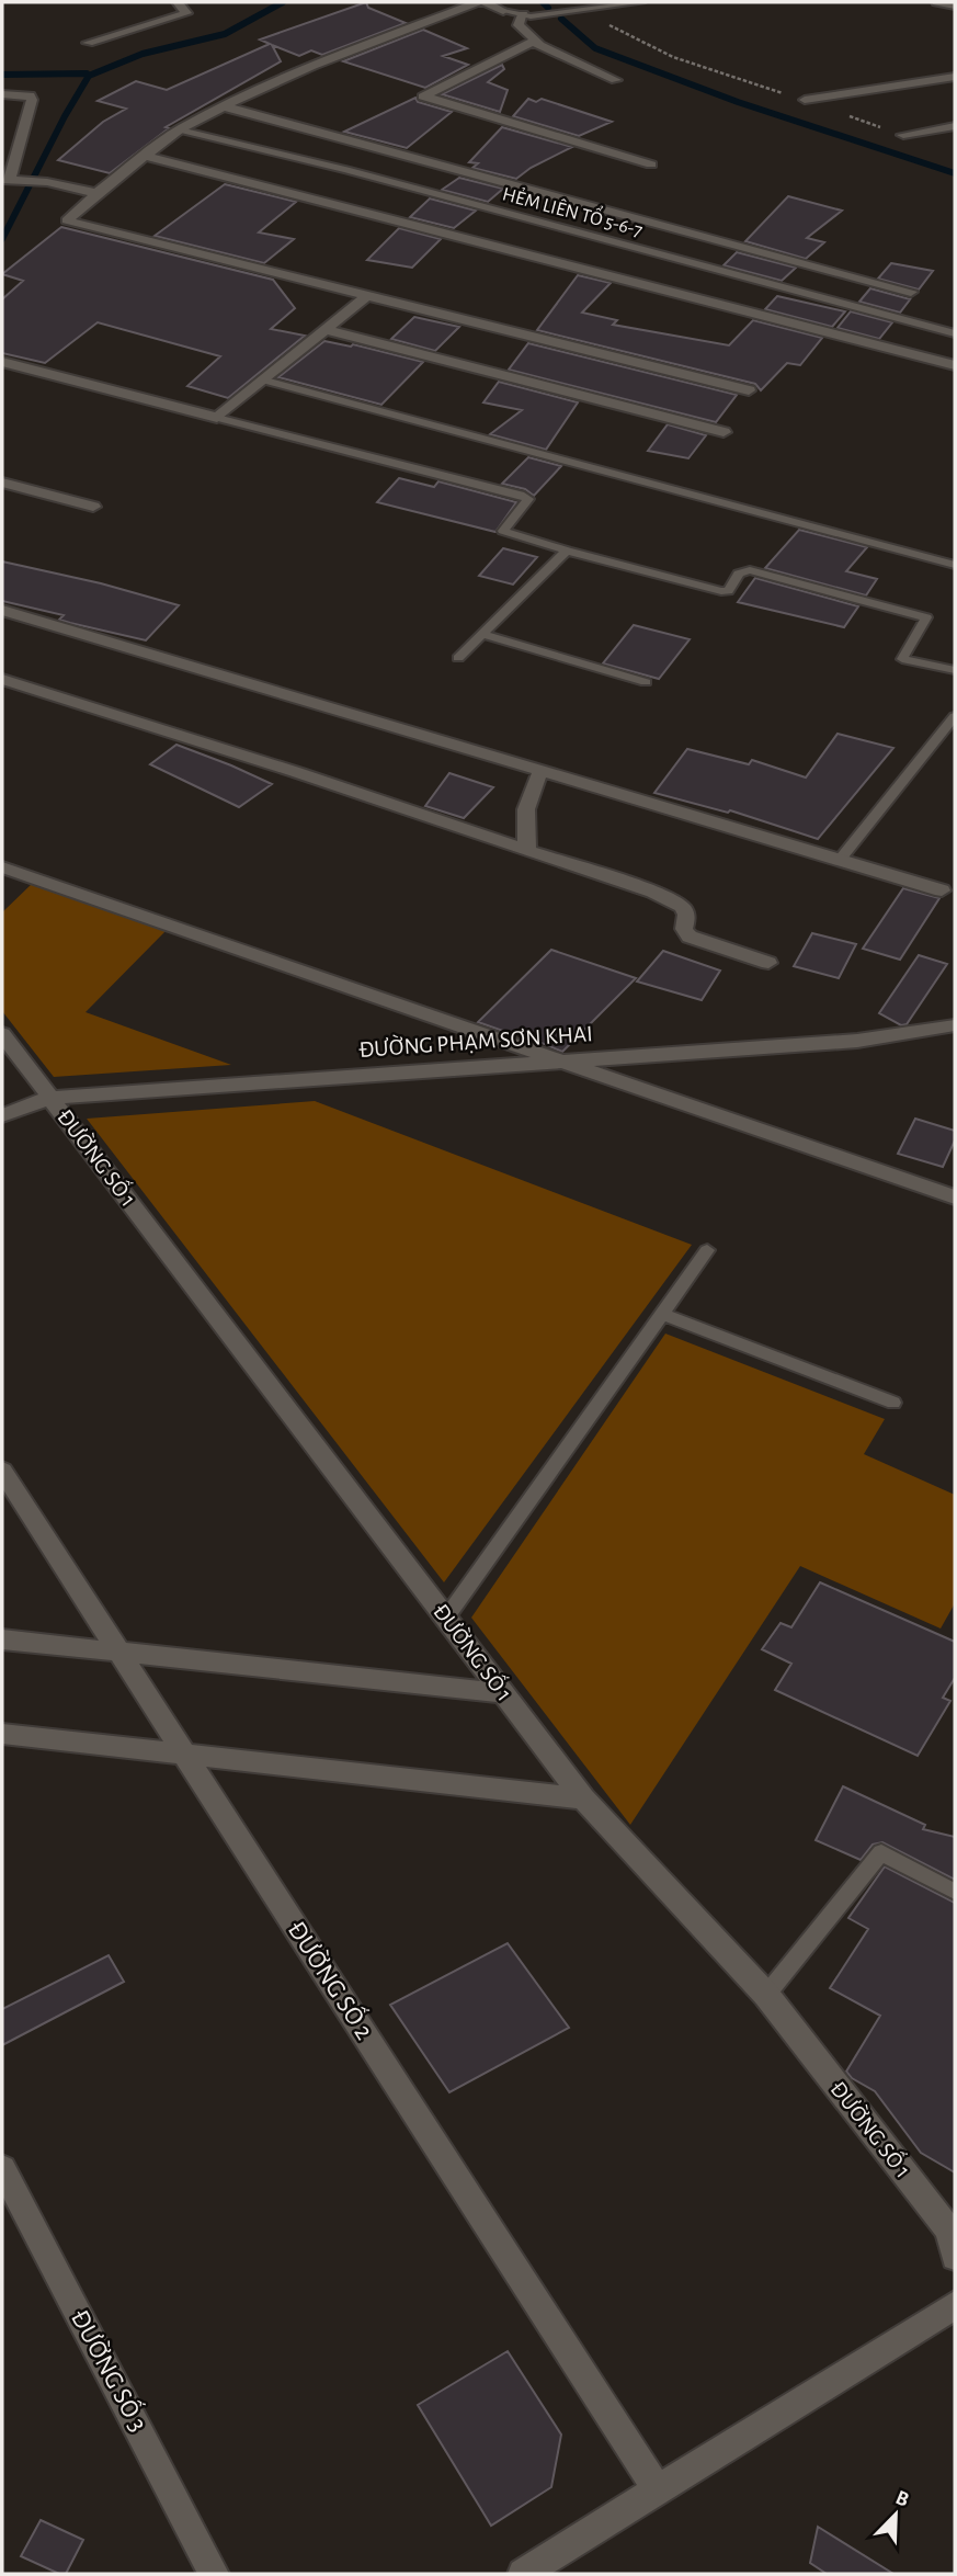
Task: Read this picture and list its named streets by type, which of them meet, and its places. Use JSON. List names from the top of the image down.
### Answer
{
  "streets": {
    "street": [
      "ĐƯỜNG PHẠM SƠN KHAI",
      "ĐƯỜNG SỐ 1",
      "ĐƯỜNG SỐ 2",
      "ĐƯỜNG SỐ 3"
    ],
    "lane": ["HẺM LIÊN TỔ 5-6-7"]
  },
  "crossings": [
    ["ĐƯỜNG PHẠM SƠN KHAI", "ĐƯỜNG SỐ 1"]
  ],
  "north": "top right"
}
